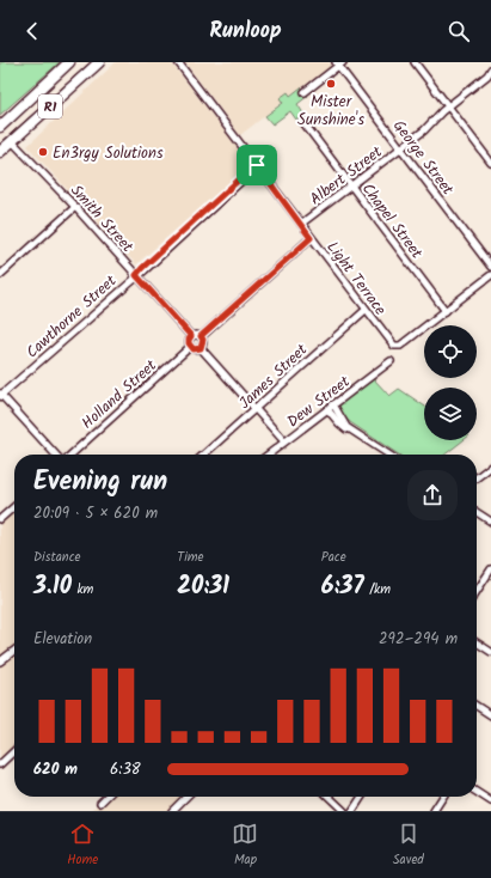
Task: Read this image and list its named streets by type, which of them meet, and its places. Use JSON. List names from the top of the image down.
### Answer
{
  "streets": {
    "highway": ["R1"],
    "street": [
      "George Street",
      "Albert Street",
      "Smith Street",
      "Chapel Street",
      "Light Terrace",
      "Cawthorne Street",
      "James Street",
      "Holland Street",
      "Dew Street"
    ]
  },
  "crossings": [
    ["R1", "Smith Street"],
    ["George Street", "Albert Street"],
    ["Albert Street", "Chapel Street"],
    ["Albert Street", "Light Terrace"],
    ["Smith Street", "Cawthorne Street"],
    ["Smith Street", "Holland Street"],
    ["Chapel Street", "Light Terrace"],
    ["Light Terrace", "Cawthorne Street"],
    ["Light Terrace", "James Street"]
  ],
  "places": ["Mister Sunshine's", "En3rgy Solutions"],
  "page": {
    "header": "Runloop",
    "heading": ["Evening run", "20:09 · 5 × 620 m"],
    "stats": [
      ["Distance", "3.10 km"],
      ["Time", "20:31"],
      ["Pace", "6:37 /km"]
    ],
    "chart": ["Elevation", "292–294 m"],
    "list": [
      {
        "name": "620 m",
        "note": "6:38"
      }
    ],
    "tabs": ["Home", "Map", "Saved"]
  }
}
